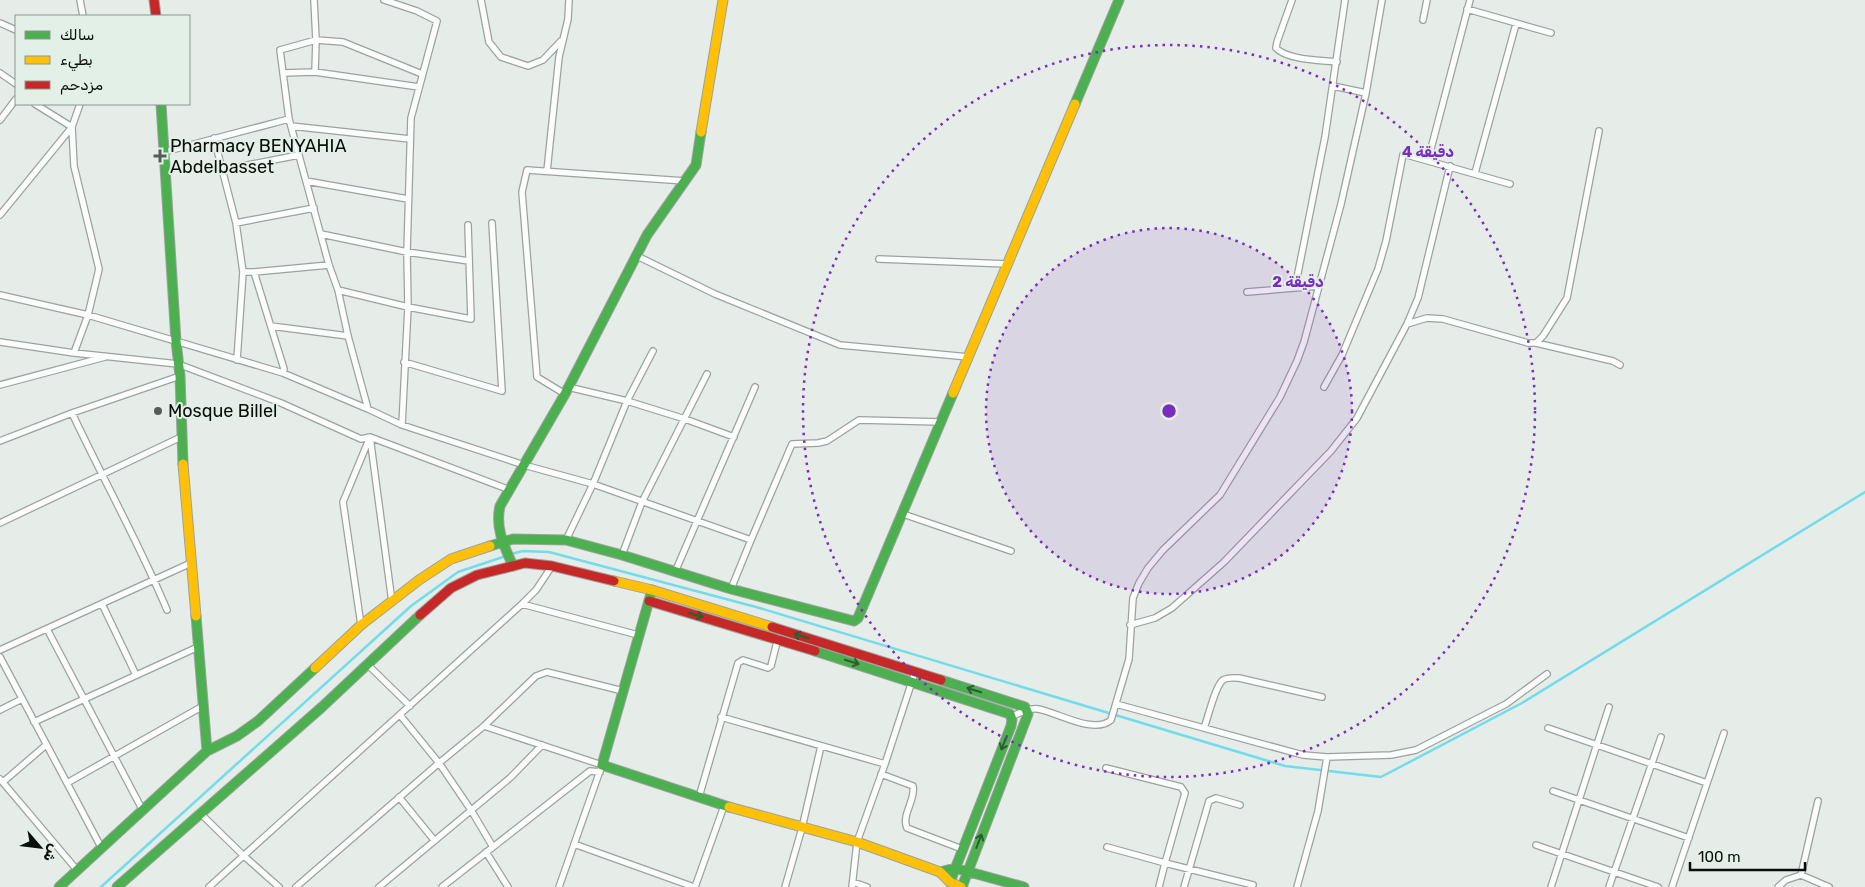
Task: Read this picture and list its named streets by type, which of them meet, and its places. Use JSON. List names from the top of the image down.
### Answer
{
  "places": {
    "health": ["Pharmacy BENYAHIA Abdelbasset"],
    "other": ["Mosque Billel"]
  },
  "legend": ["سالك", "بطيء", "مزدحم"],
  "scale_bar": "100 m",
  "north": "bottom right",
  "rings": ["4 دقيقة", "2 دقيقة"]
}
